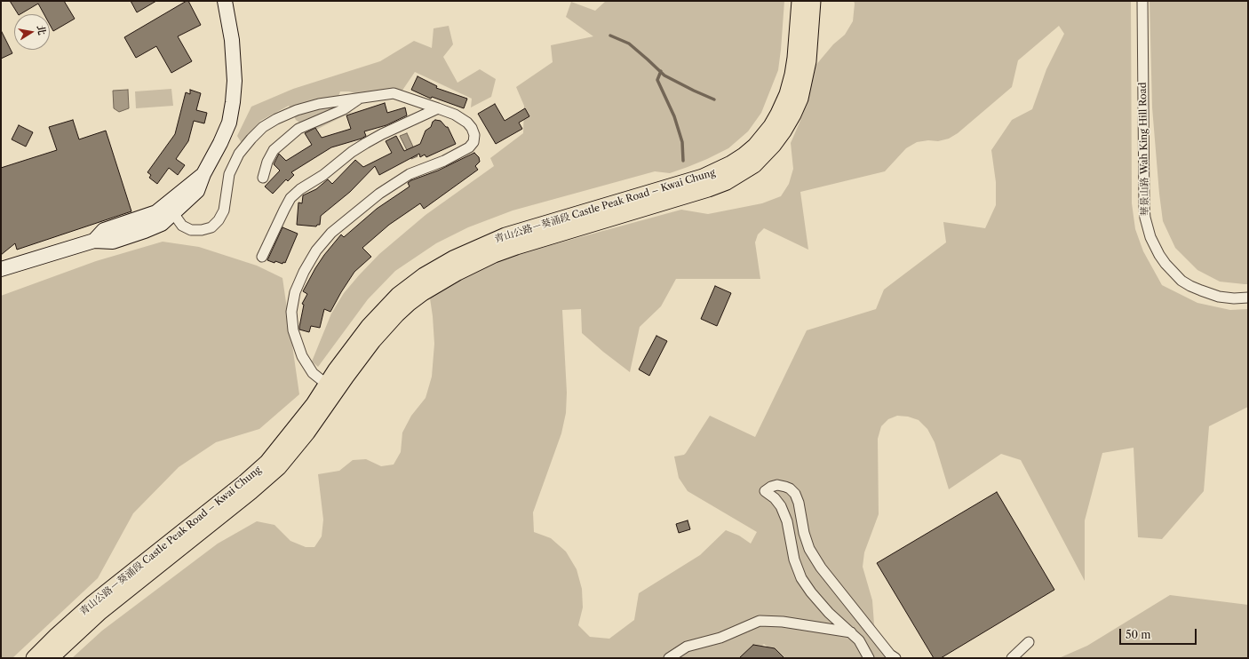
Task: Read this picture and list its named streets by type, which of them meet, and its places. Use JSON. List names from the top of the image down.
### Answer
{
  "streets": {
    "main road": ["青山公路－葵涌段 Castle Peak Road – Kwai Chung"],
    "street": ["華景山路 Wah King Hill Road"]
  },
  "scale_bar": "50 m",
  "north": "right"
}
